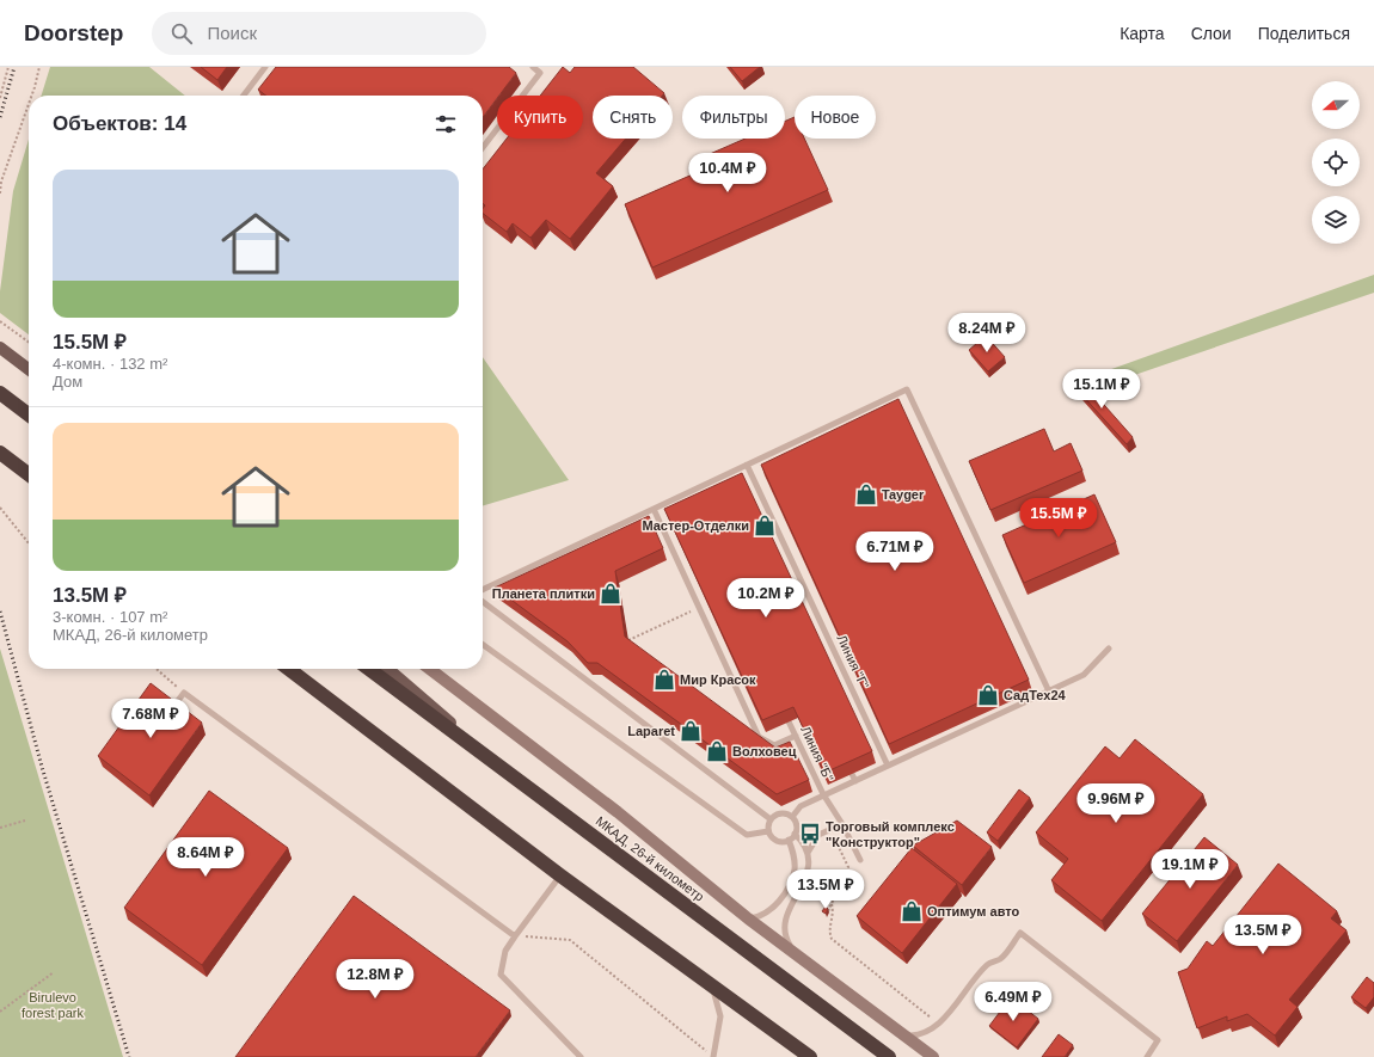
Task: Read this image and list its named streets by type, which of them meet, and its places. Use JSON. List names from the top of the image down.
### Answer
{
  "streets": {
    "highway": ["МКАД, 26-й километр"],
    "lane": ["Линия \"Г\"", "Линия \"Б\""]
  },
  "parks": ["Birulevo forest park"],
  "places": {
    "shop": [
      "Tayger",
      "Мастер-Отделки",
      "Планета плитки",
      "Мир Красок",
      "СадТех24",
      "Laparet",
      "Волховец",
      "Оптимум авто"
    ],
    "bus stop": ["Торговый комплекс \"Конструктор\""]
  },
  "north": "left",
  "page": {
    "header": "Doorstep",
    "search": "Поиск",
    "nav": ["Карта", "Слои", "Поделиться"],
    "chip": [
      "Купить",
      "Снять",
      "Фильтры",
      "Новое"
    ],
    "heading": "Объектов: 14",
    "price": [
      "10.4M ₽",
      "8.24M ₽",
      "15.1M ₽",
      "15.5M ₽",
      "6.71M ₽",
      "10.2M ₽",
      "7.68M ₽",
      "9.96M ₽",
      "8.64M ₽",
      "19.1M ₽",
      "13.5M ₽",
      "13.5M ₽",
      "12.8M ₽",
      "6.49M ₽"
    ],
    "list": [
      {
        "name": "15.5M ₽",
        "note": "4-комн. · 132 m² · Дом"
      },
      {
        "name": "13.5M ₽",
        "note": "3-комн. · 107 m² · МКАД, 26-й километр"
      }
    ]
  }
}
